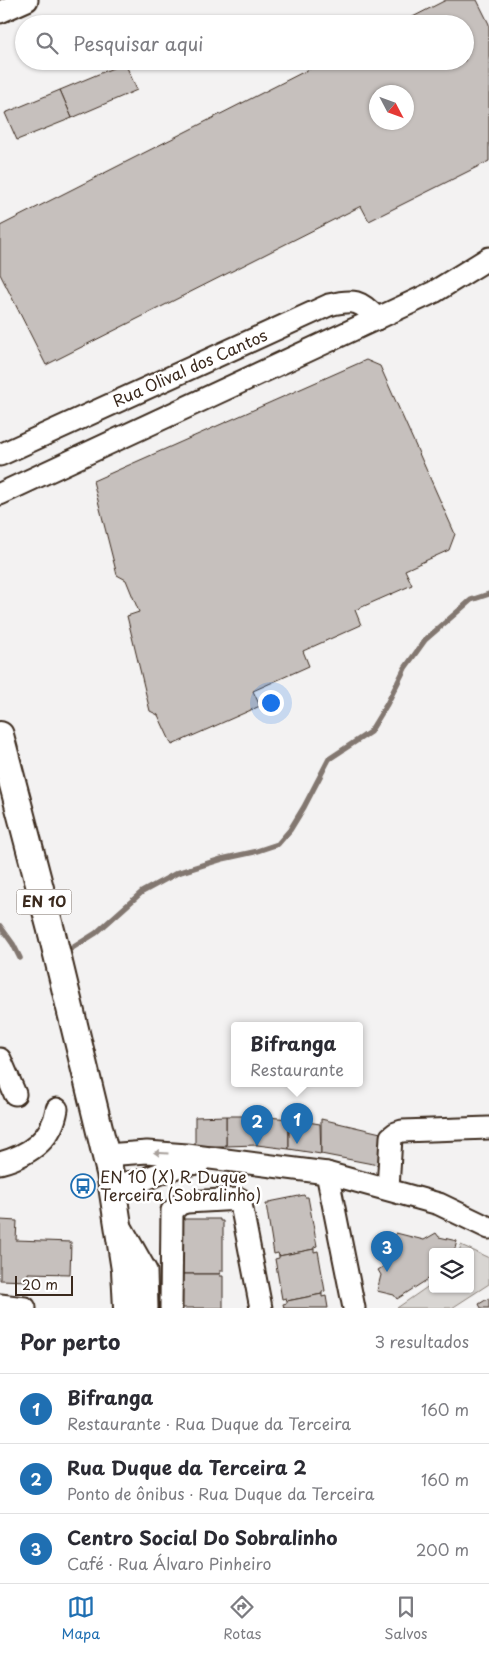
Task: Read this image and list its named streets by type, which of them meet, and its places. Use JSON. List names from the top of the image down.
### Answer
{
  "streets": {
    "main road": ["EN 10"],
    "street": ["Rua Olival dos Cantos"]
  },
  "places": {
    "bus stop": ["EN 10 (X) R Duque Terceira (Sobralinho)"]
  },
  "scale_bar": "20 m",
  "north": "bottom right",
  "page": {
    "search": "Pesquisar aqui",
    "popup": ["Bifranga", "Restaurante"],
    "pins": ["1", "2", "3"],
    "scale": "20 m",
    "heading": ["Por perto", "3 resultados"],
    "list": [
      {
        "mark": "1",
        "name": "Bifranga",
        "note": "Restaurante · Rua Duque da Terceira",
        "value": "160 m"
      },
      {
        "mark": "2",
        "name": "Rua Duque da Terceira 2",
        "note": "Ponto de ônibus · Rua Duque da Terceira",
        "value": "160 m"
      },
      {
        "mark": "3",
        "name": "Centro Social Do Sobralinho",
        "note": "Café · Rua Álvaro Pinheiro",
        "value": "200 m"
      }
    ],
    "nav": ["Mapa", "Rotas", "Salvos"]
  }
}
